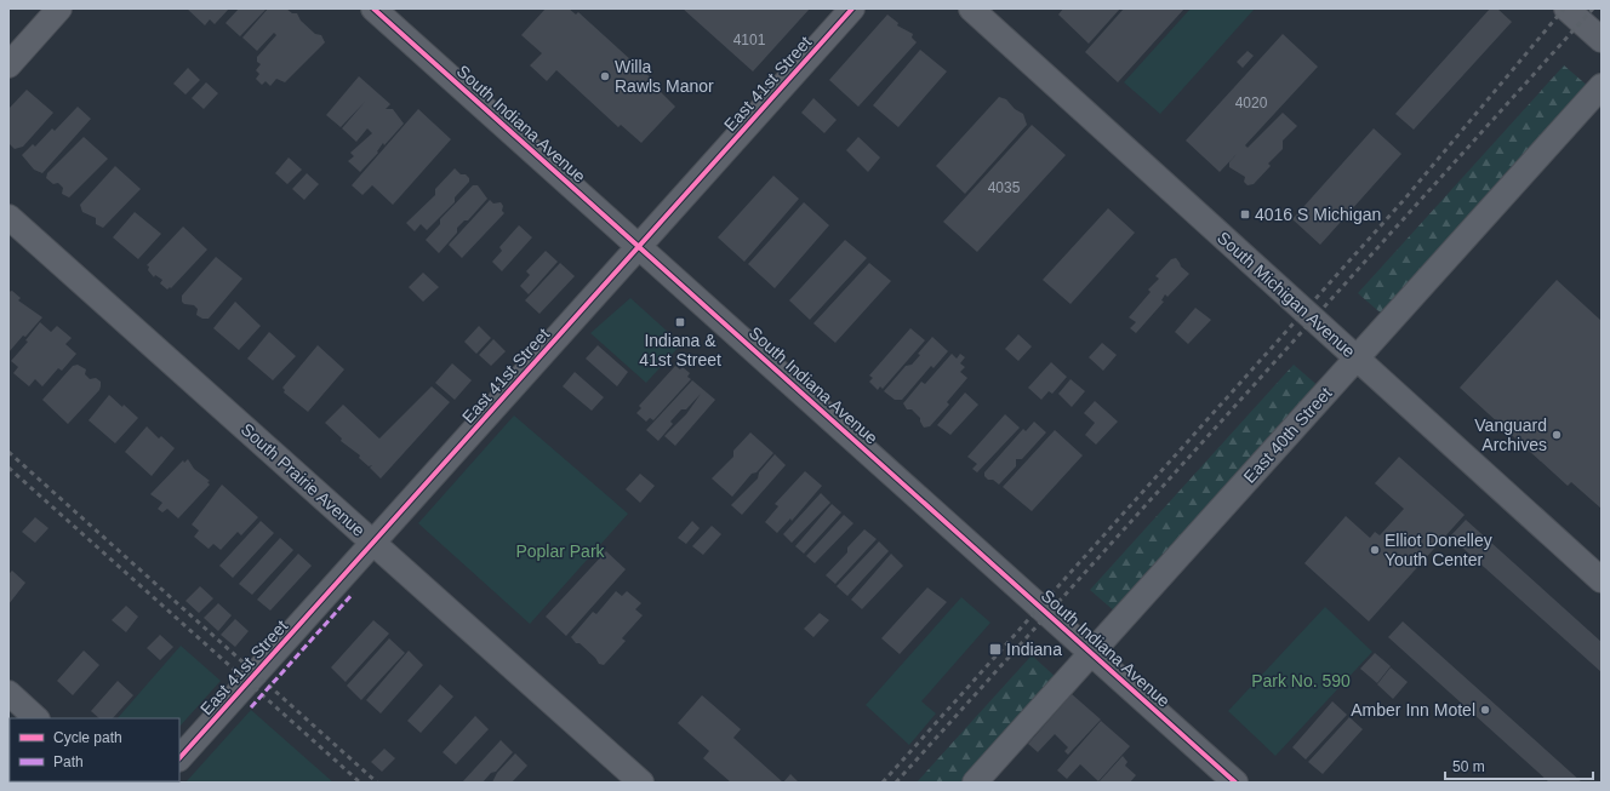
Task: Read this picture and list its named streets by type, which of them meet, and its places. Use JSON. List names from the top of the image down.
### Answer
{
  "streets": {
    "street": [
      "East 41st Street",
      "South Indiana Avenue",
      "South Michigan Avenue",
      "East 40th Street",
      "South Prairie Avenue"
    ]
  },
  "crossings": [
    ["East 41st Street", "South Indiana Avenue"],
    ["East 41st Street", "South Prairie Avenue"],
    ["South Indiana Avenue", "East 40th Street"],
    ["South Michigan Avenue", "East 40th Street"]
  ],
  "parks": ["Poplar Park", "Park No. 590"],
  "places": {
    "other": [
      "Willa Rawls Manor",
      "Vanguard Archives",
      "Elliot Donelley Youth Center",
      "Amber Inn Motel"
    ],
    "transit": ["4016 S Michigan", "Indiana & 41st Street", "Indiana"]
  },
  "house_numbers": ["4101", "4020", "4035"],
  "legend": ["Cycle path", "Path"],
  "scale_bar": "50 m"
}
